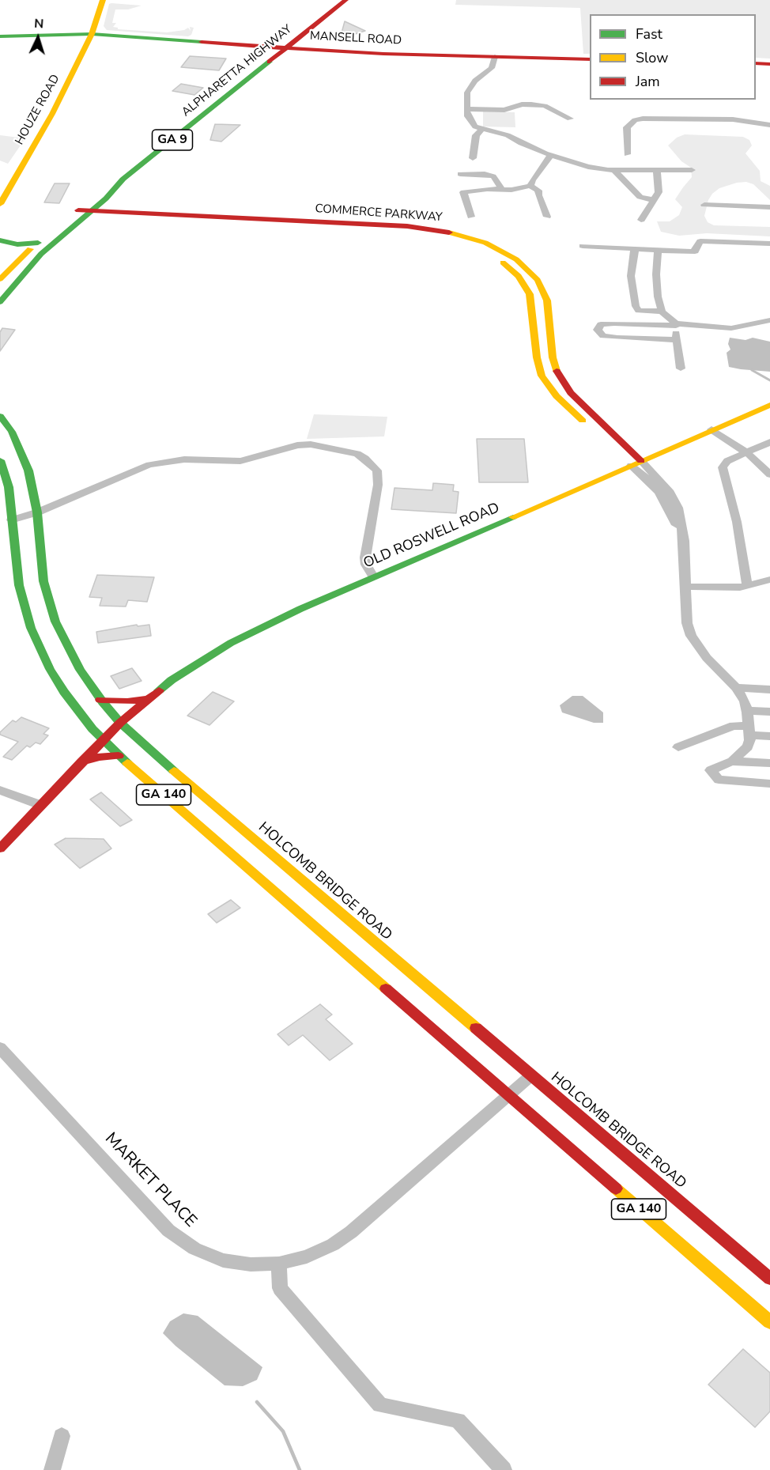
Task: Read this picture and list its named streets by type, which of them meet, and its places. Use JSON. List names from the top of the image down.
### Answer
{
  "streets": {
    "main road": [
      "MANSELL ROAD",
      "ALPHARETTA HIGHWAY",
      "HOUZE ROAD",
      "GA 9",
      "COMMERCE PARKWAY",
      "OLD ROSWELL ROAD",
      "GA 140",
      "HOLCOMB BRIDGE ROAD"
    ],
    "street": ["MARKET PLACE"]
  },
  "crossings": [
    ["MANSELL ROAD", "ALPHARETTA HIGHWAY"],
    ["MANSELL ROAD", "HOUZE ROAD"],
    ["ALPHARETTA HIGHWAY", "COMMERCE PARKWAY"],
    ["COMMERCE PARKWAY", "OLD ROSWELL ROAD"],
    ["OLD ROSWELL ROAD", "GA 140"],
    ["OLD ROSWELL ROAD", "HOLCOMB BRIDGE ROAD"],
    ["GA 140", "MARKET PLACE"],
    ["HOLCOMB BRIDGE ROAD", "MARKET PLACE"]
  ],
  "legend": ["Fast", "Slow", "Jam"],
  "north": "top"
}
